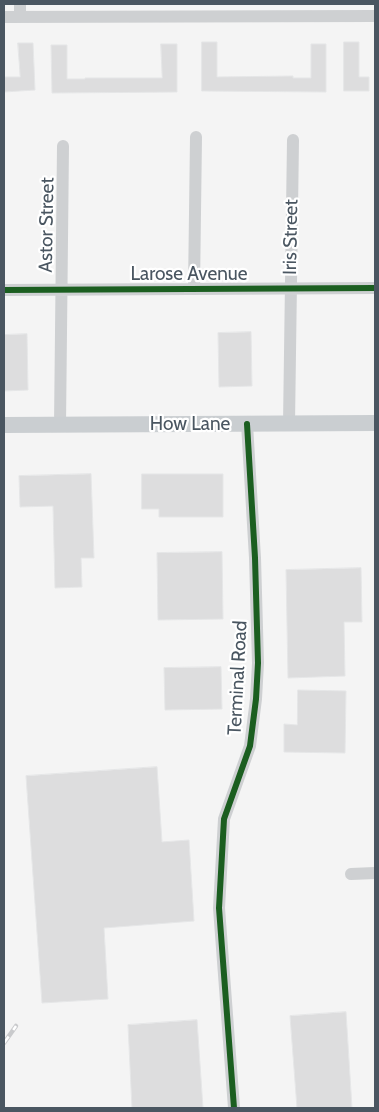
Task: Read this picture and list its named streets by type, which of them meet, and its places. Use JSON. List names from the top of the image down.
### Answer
{
  "streets": {
    "main road": ["How Lane"],
    "street": [
      "Astor Street",
      "Iris Street",
      "Larose Avenue",
      "Terminal Road"
    ]
  },
  "crossings": [
    ["Astor Street", "Larose Avenue"],
    ["Astor Street", "How Lane"],
    ["Iris Street", "Larose Avenue"],
    ["Iris Street", "How Lane"],
    ["How Lane", "Terminal Road"]
  ]
}
